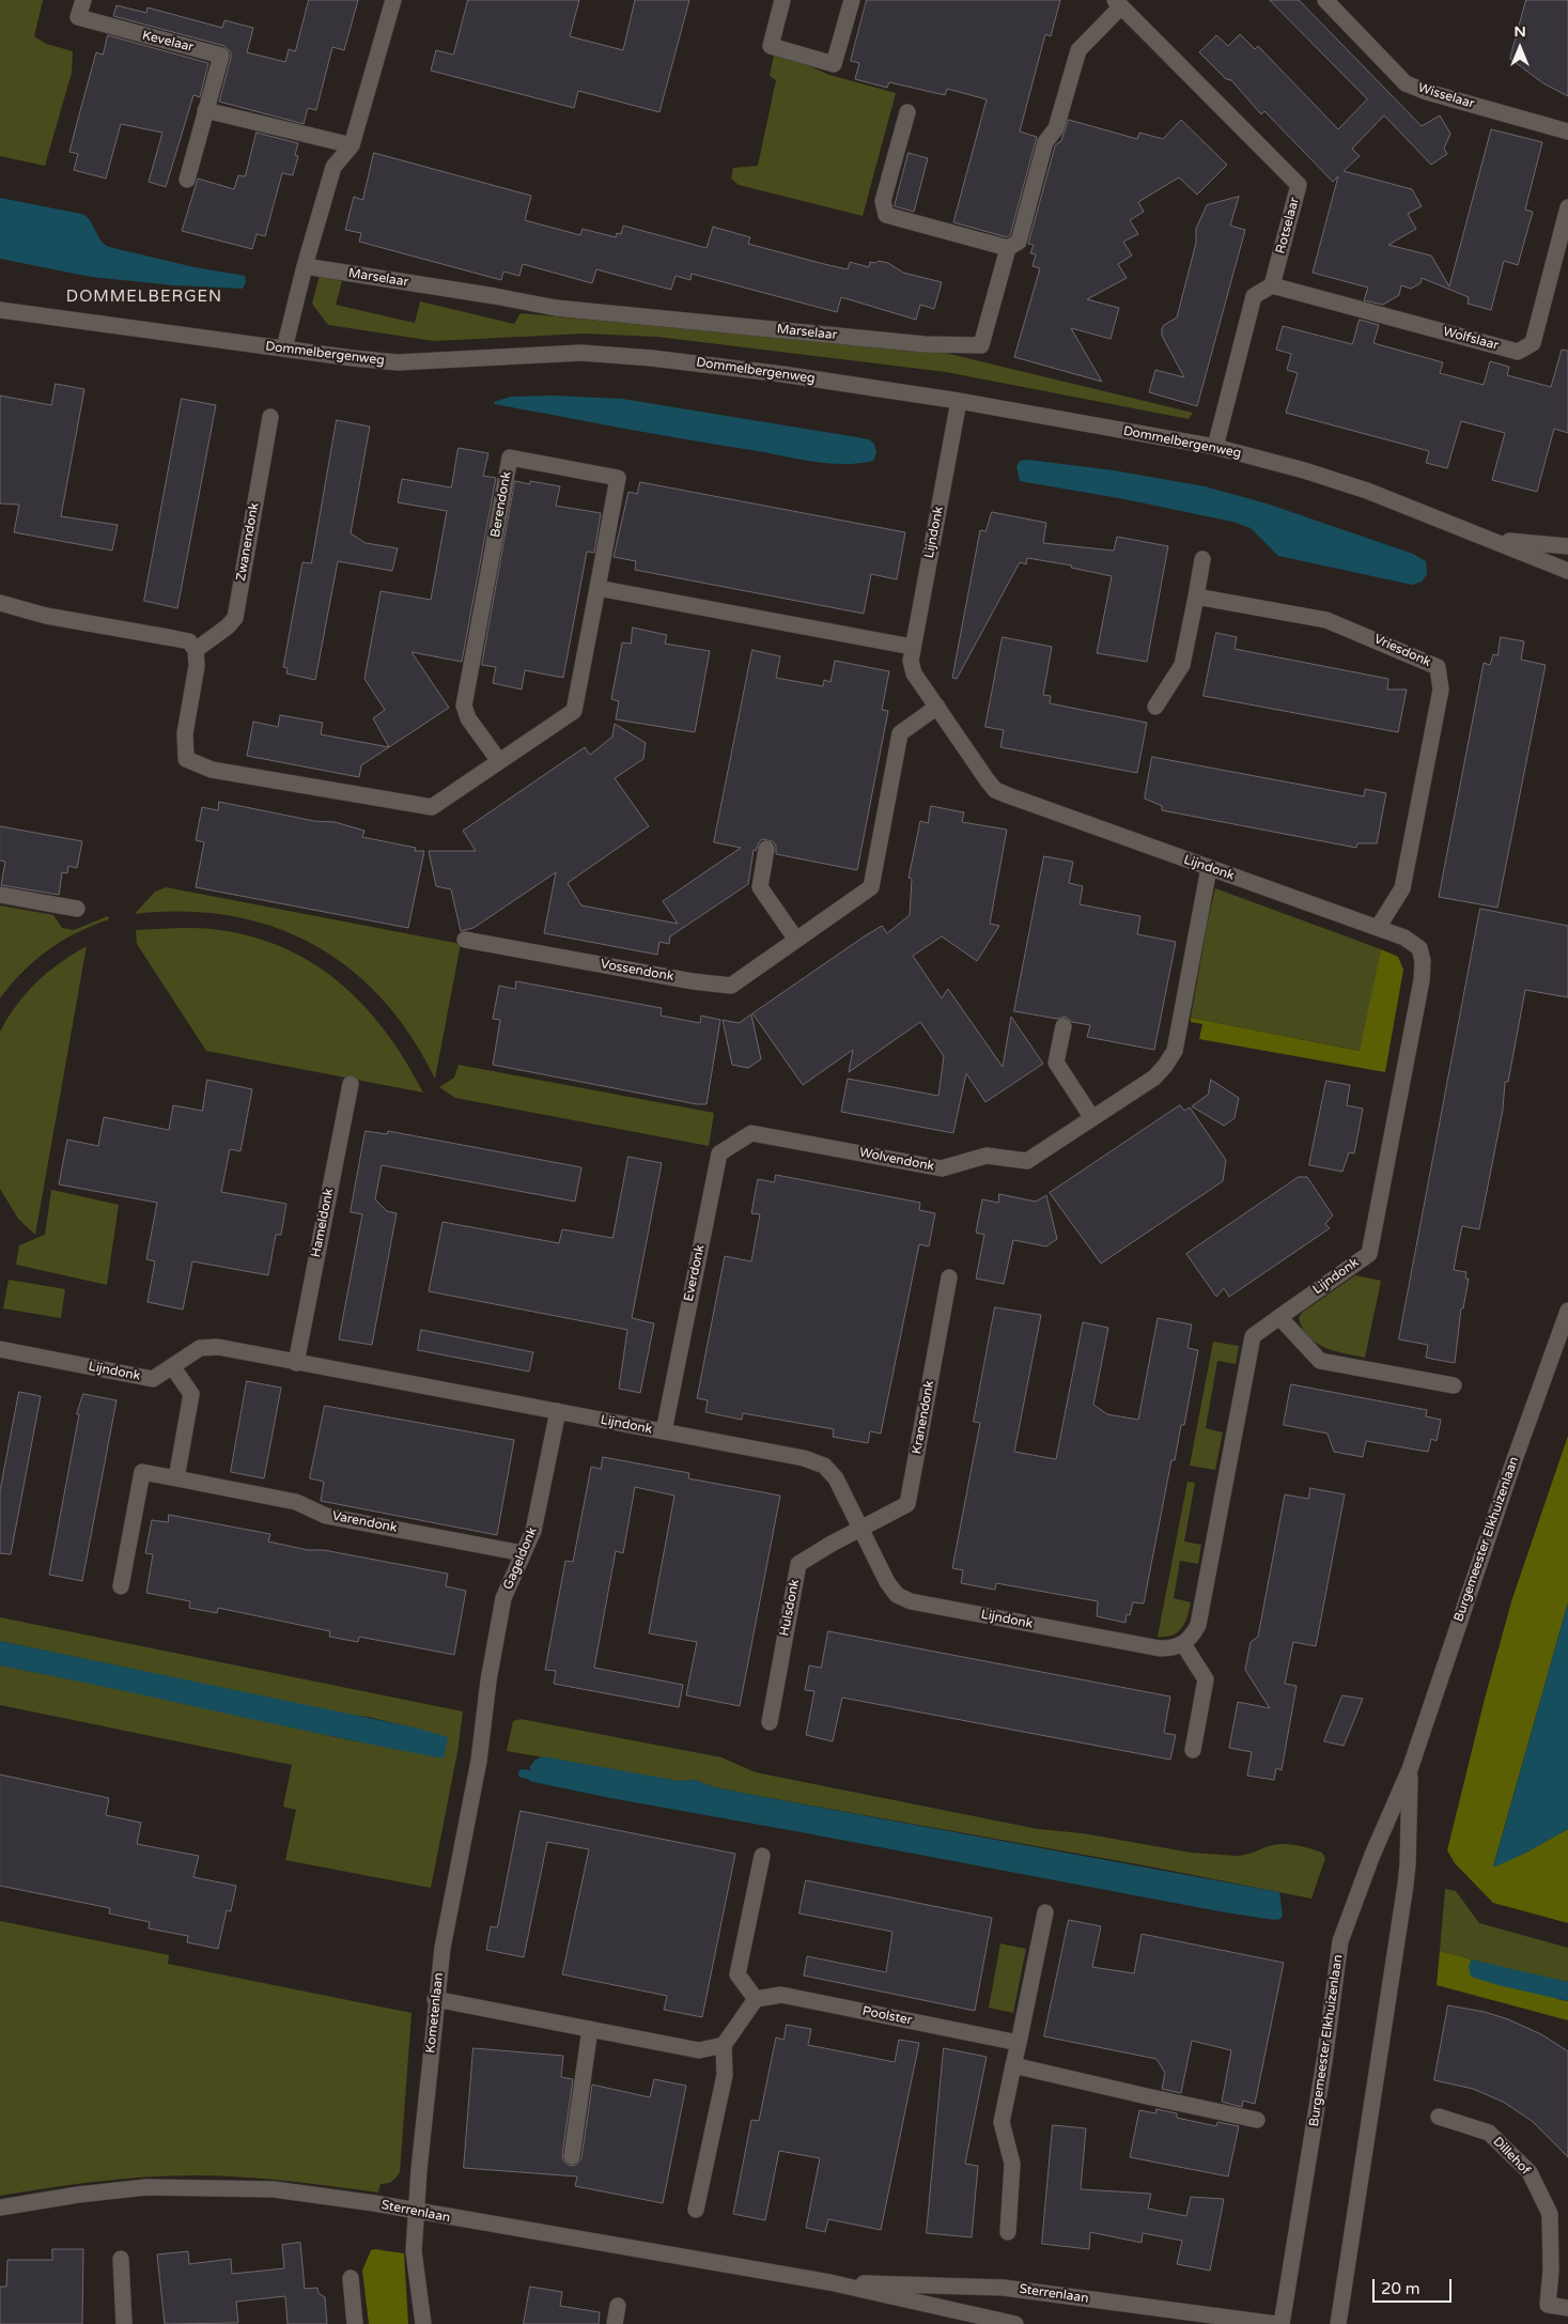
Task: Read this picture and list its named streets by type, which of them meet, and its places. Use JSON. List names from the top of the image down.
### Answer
{
  "streets": {
    "street": [
      "Kevelaar",
      "Wisselaar",
      "Rotselaar",
      "Marselaar",
      "Wolfslaar",
      "Dommelbergenweg",
      "Berendonk",
      "Lijndonk",
      "Zwanendonk",
      "Vriesdonk",
      "Vossendonk",
      "Wolvendonk",
      "Hameldonk",
      "Everdonk",
      "Kranendonk",
      "Varendonk",
      "Burgemeester Elkhuizenlaan",
      "Gageldonk",
      "Hulsdonk",
      "Kometenlaan",
      "Poolster",
      "Dillehof",
      "Sterrenlaan"
    ]
  },
  "crossings": [
    ["Rotselaar", "Marselaar"],
    ["Rotselaar", "Wolfslaar"],
    ["Dommelbergenweg", "Lijndonk"],
    ["Berendonk", "Zwanendonk"],
    ["Lijndonk", "Vriesdonk"],
    ["Lijndonk", "Vossendonk"],
    ["Lijndonk", "Wolvendonk"],
    ["Lijndonk", "Hameldonk"],
    ["Lijndonk", "Everdonk"],
    ["Lijndonk", "Kranendonk"],
    ["Lijndonk", "Gageldonk"],
    ["Lijndonk", "Hulsdonk"],
    ["Wolvendonk", "Everdonk"],
    ["Kranendonk", "Hulsdonk"],
    ["Varendonk", "Gageldonk"],
    ["Gageldonk", "Kometenlaan"],
    ["Kometenlaan", "Sterrenlaan"]
  ],
  "districts": ["DOMMELBERGEN"],
  "scale_bar": "20 m",
  "north": "top"
}
